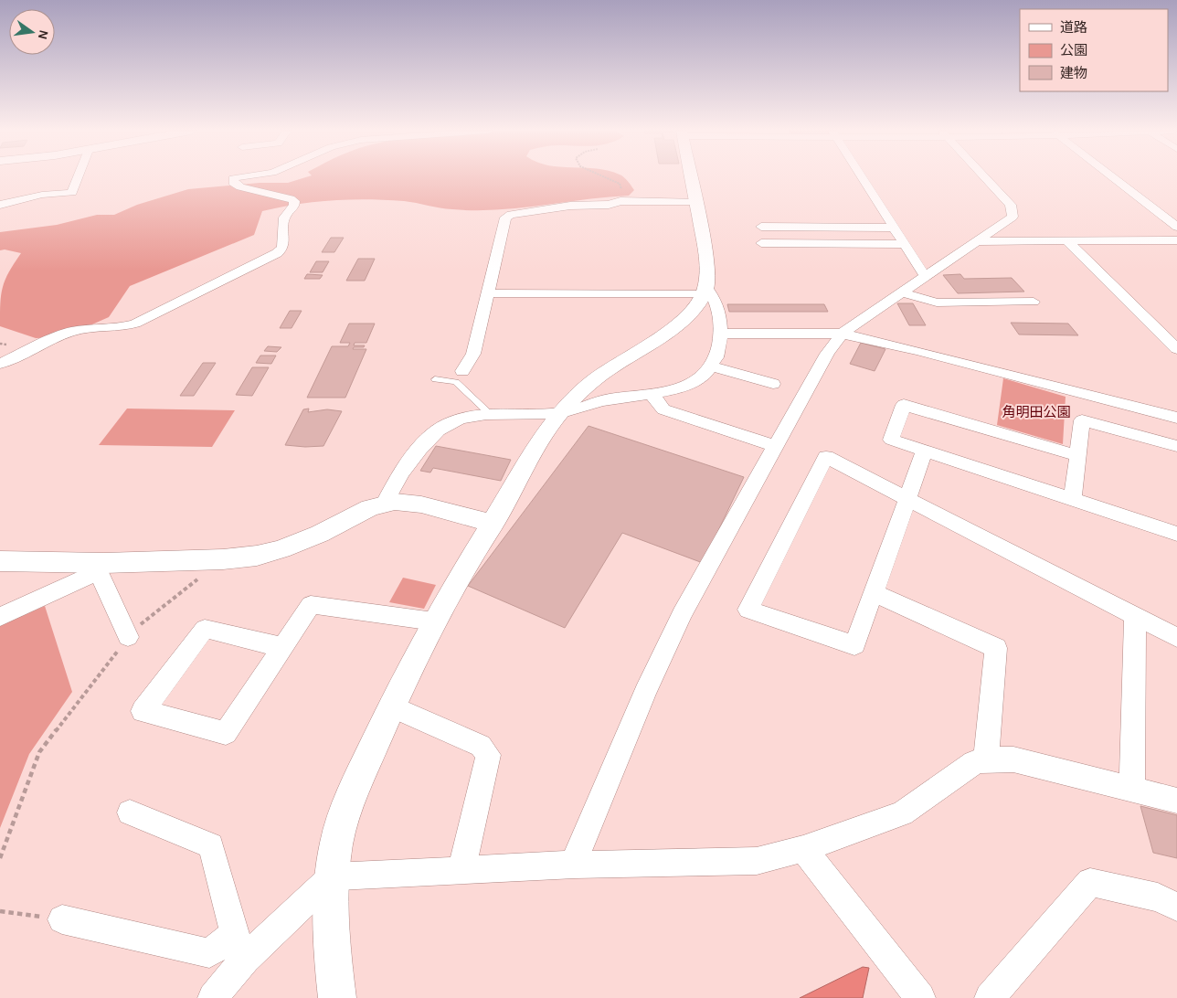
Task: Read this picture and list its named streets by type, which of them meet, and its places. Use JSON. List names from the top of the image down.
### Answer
{
  "parks": ["角明田公園"],
  "legend": ["道路", "公園", "建物"],
  "north": "right"
}
